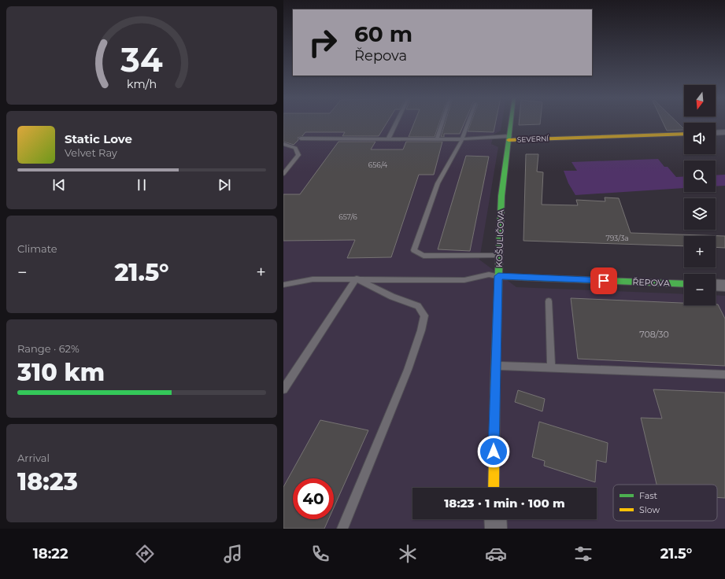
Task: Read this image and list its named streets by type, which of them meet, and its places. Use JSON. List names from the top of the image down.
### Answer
{
  "streets": {
    "street": ["SEVERNÍ", "KOŠULIČOVA", "ŘEPOVA"]
  },
  "crossings": [
    ["SEVERNÍ", "KOŠULIČOVA"],
    ["KOŠULIČOVA", "ŘEPOVA"]
  ],
  "house_numbers": [
    "656/4",
    "657/6",
    "793/3a",
    "708/30"
  ],
  "legend": ["Fast", "Slow"],
  "north": "bottom",
  "page": {
    "turn": ["60 m", "Řepova"],
    "map_buttons": ["+", "−"],
    "song": ["Static Love", "Velvet Ray"],
    "tile": [
      "Climate",
      ["Range · 62%", "310 km"],
      ["Arrival", "18:23"]
    ],
    "heat": ["−", "21.5°", "+"],
    "limit": "40",
    "trip": "18:23 · 1 min · 100 m",
    "tabs": ["18:22", "21.5°"],
    "gauge": ["34", "km/h"]
  }
}
